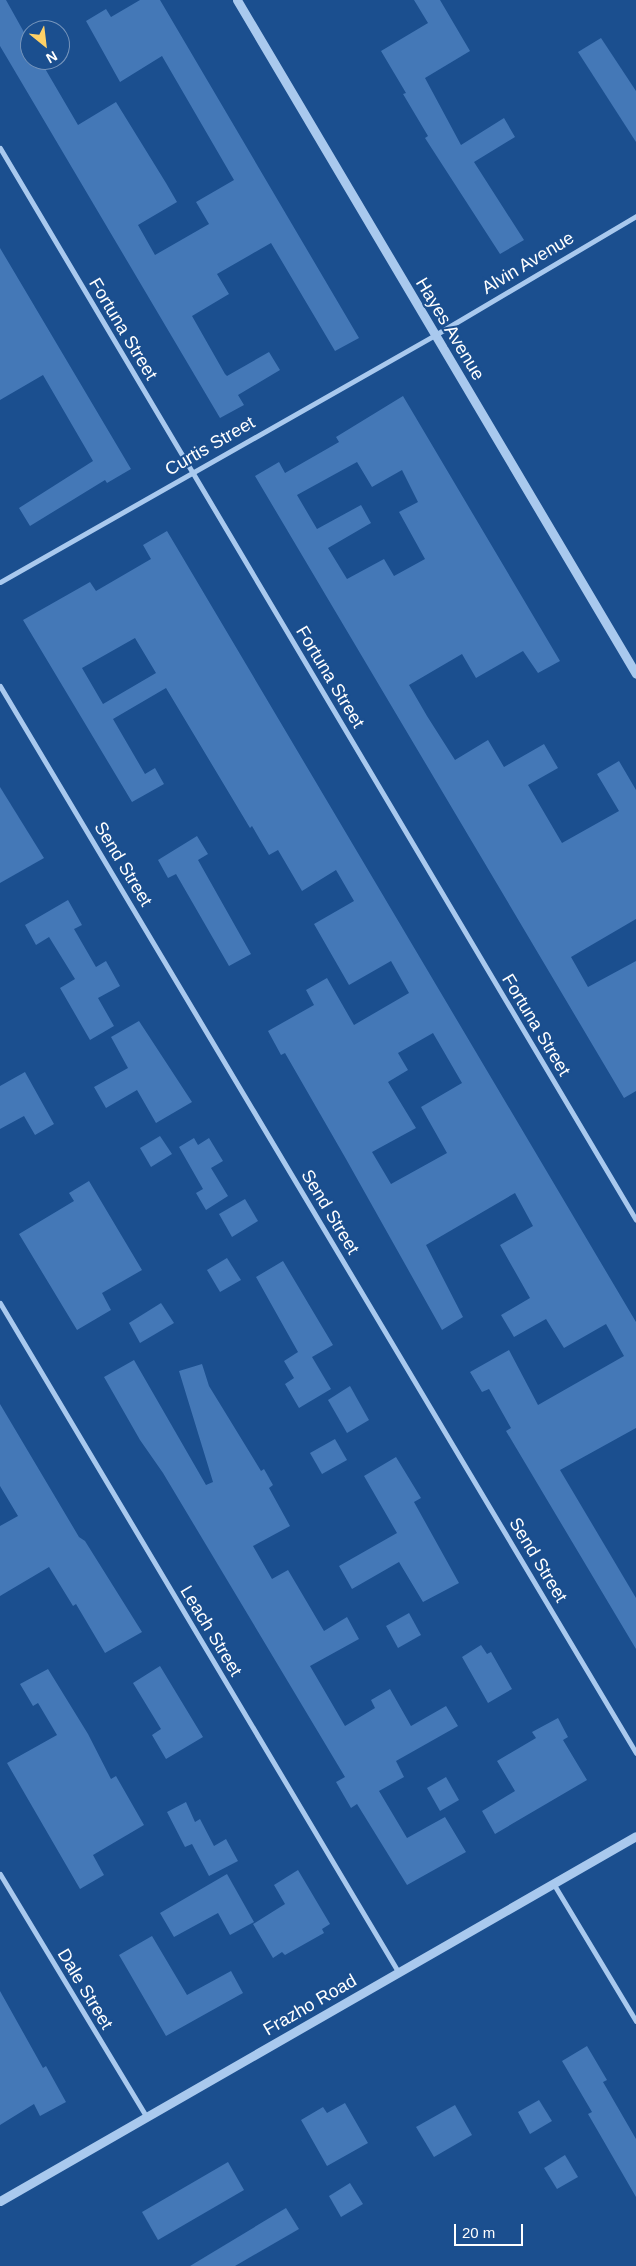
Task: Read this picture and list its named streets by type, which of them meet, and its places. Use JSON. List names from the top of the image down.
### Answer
{
  "streets": {
    "street": [
      "Alvin Avenue",
      "Fortuna Street",
      "Hayes Avenue",
      "Curtis Street",
      "Send Street",
      "Leach Street",
      "Dale Street",
      "Frazho Road"
    ]
  },
  "crossings": [
    ["Alvin Avenue", "Hayes Avenue"],
    ["Alvin Avenue", "Curtis Street"],
    ["Fortuna Street", "Curtis Street"],
    ["Hayes Avenue", "Curtis Street"],
    ["Leach Street", "Frazho Road"],
    ["Dale Street", "Frazho Road"]
  ],
  "scale_bar": "20 m",
  "north": "bottom right"
}
